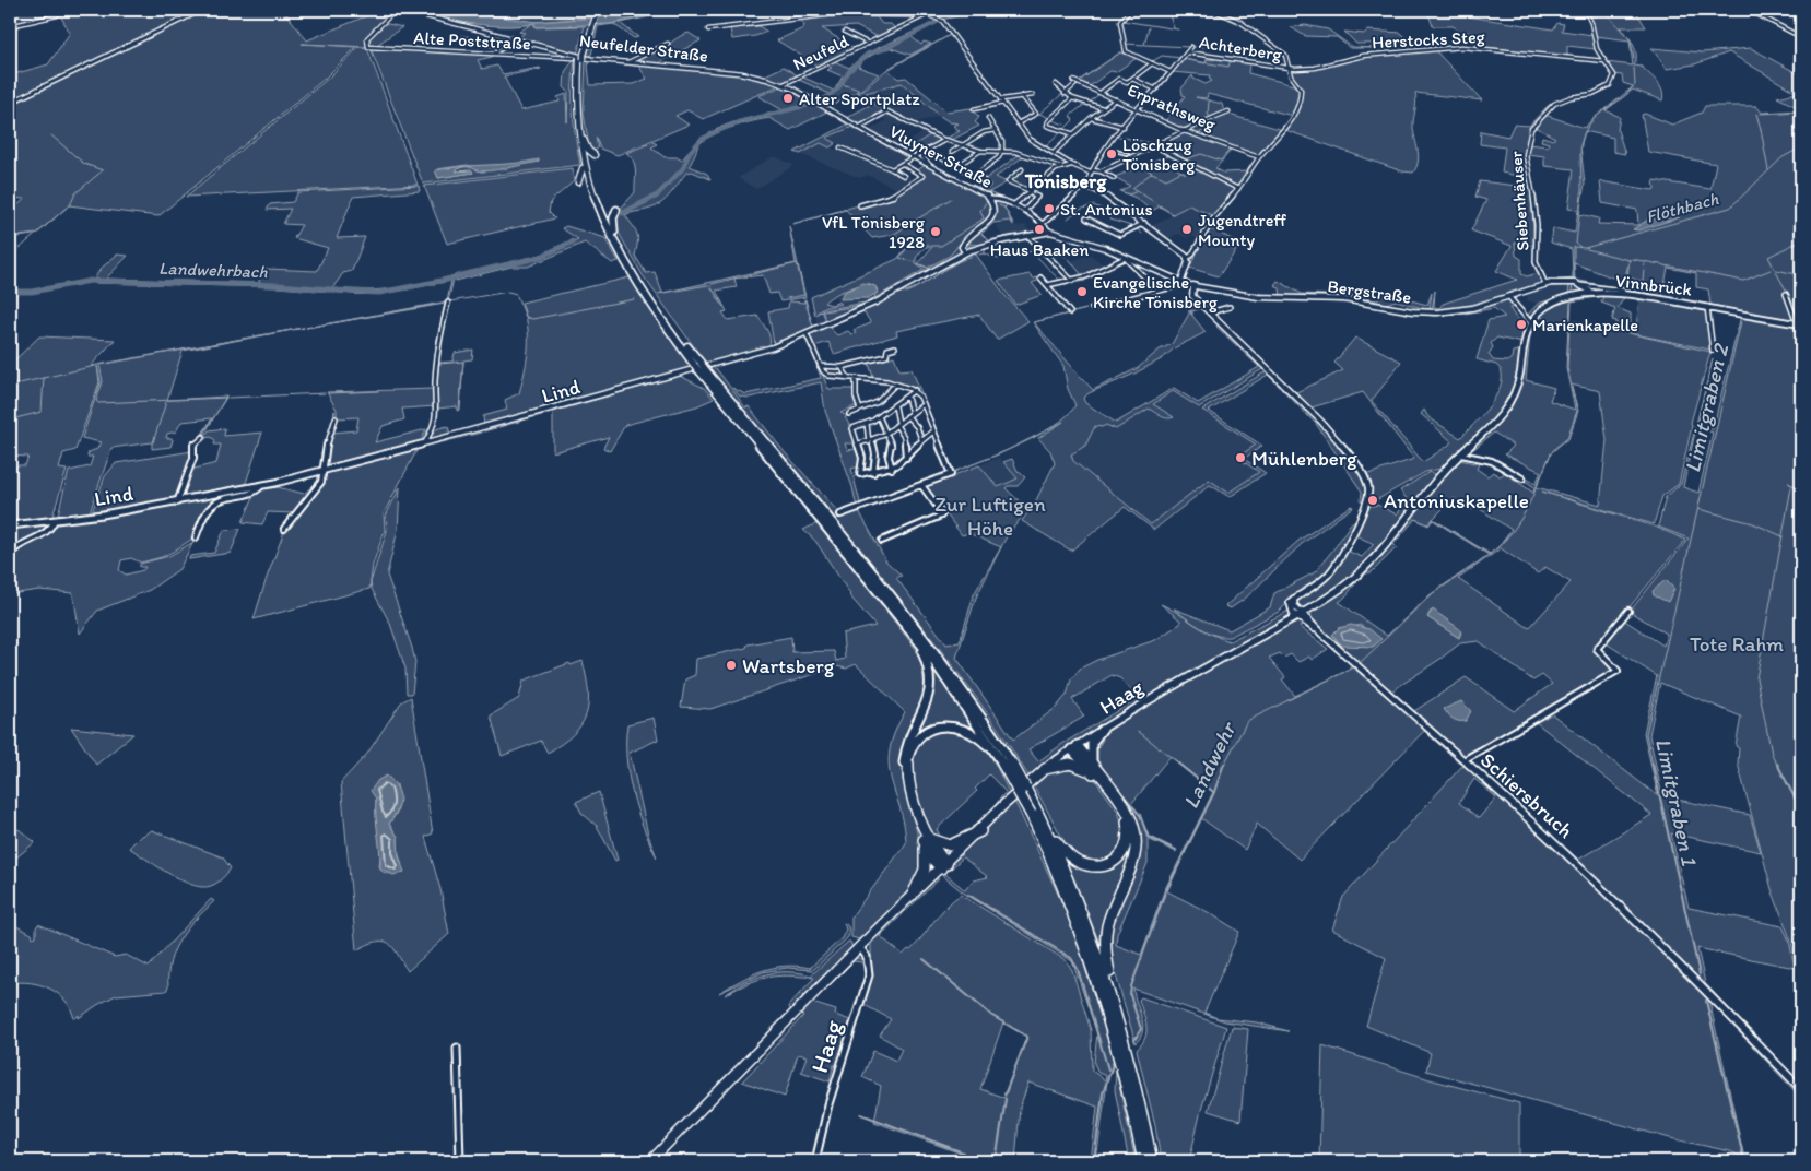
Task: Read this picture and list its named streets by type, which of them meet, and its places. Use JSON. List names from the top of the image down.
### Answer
{
  "streets": {
    "main road": [
      "Neufelder Straße",
      "Vluyner Straße",
      "Vinnbrück",
      "Bergstraße",
      "Lind",
      "Haag"
    ],
    "street": [
      "Herstocks Steg",
      "Alte Poststraße",
      "Achterberg",
      "Neufeld",
      "Erprathsweg",
      "Siebenhäuser",
      "Schiersbruch"
    ]
  },
  "crossings": [
    ["Herstocks Steg", "Achterberg"],
    ["Herstocks Steg", "Siebenhäuser"],
    ["Neufelder Straße", "Neufeld"],
    ["Neufelder Straße", "Vluyner Straße"],
    ["Vluyner Straße", "Bergstraße"],
    ["Siebenhäuser", "Vinnbrück"],
    ["Vinnbrück", "Bergstraße"],
    ["Vinnbrück", "Haag"]
  ],
  "districts": ["Tönisberg"],
  "water": [
    "Flöthbach",
    "Landwehrbach",
    "Limitgraben 2",
    "Landwehr",
    "Limitgraben 1"
  ],
  "parks": ["Zur Luftigen Höhe", "Tote Rahm"],
  "places": [
    "Alter Sportplatz",
    "Löschzug Tönisberg",
    "St. Antonius",
    "Haus Baaken",
    "Jugendtreff Mounty",
    "VfL Tönisberg 1928",
    "Evangelische Kirche Tönisberg",
    "Marienkapelle",
    "Mühlenberg",
    "Antoniuskapelle",
    "Wartsberg"
  ]
}
